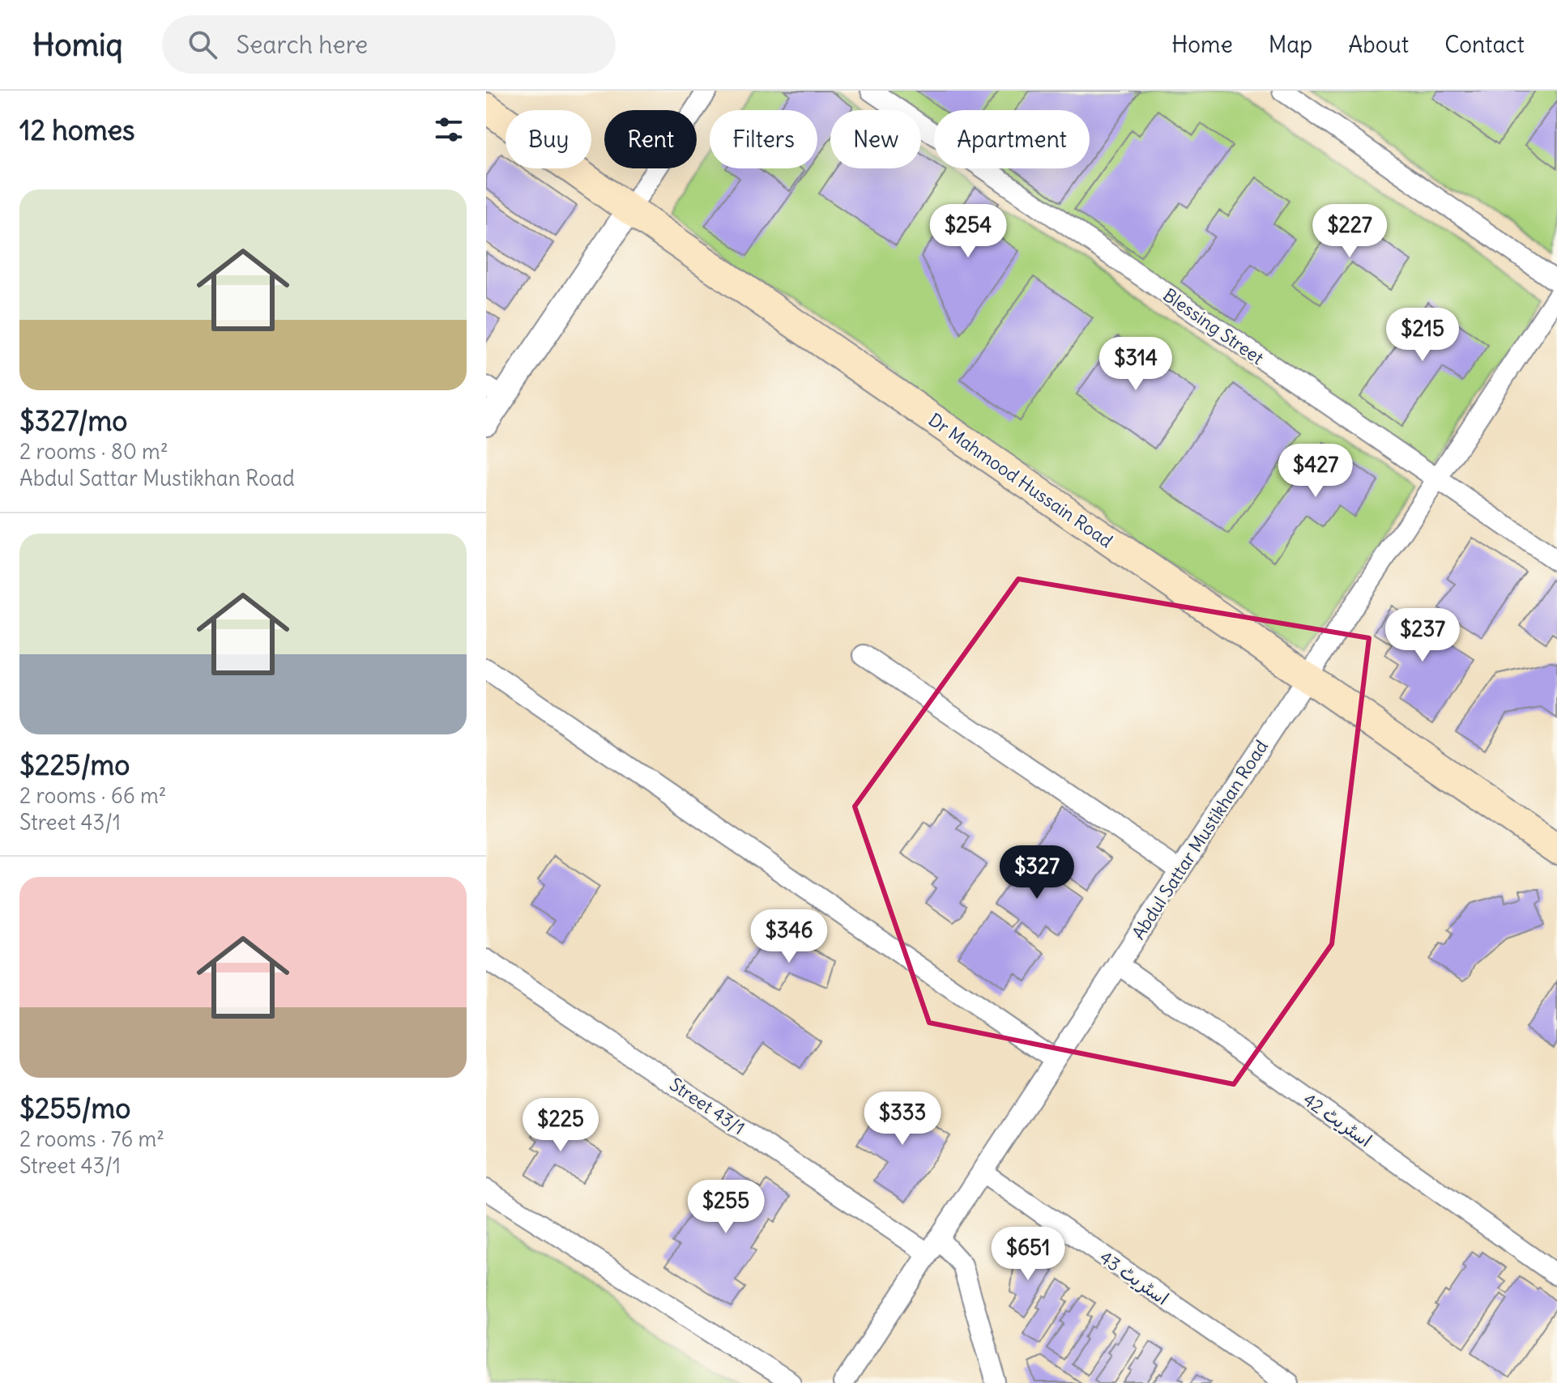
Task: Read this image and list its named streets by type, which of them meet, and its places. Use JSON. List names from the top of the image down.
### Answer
{
  "streets": {
    "main road": ["Dr Mahmood Hussain Road"],
    "street": [
      "Blessing Street",
      "Abdul Sattar Mustikhan Road",
      "Street 43/1",
      "اسٹریٹ 42",
      "اسٹریٹ 43"
    ]
  },
  "crossings": [
    ["Blessing Street", "Abdul Sattar Mustikhan Road"],
    ["Dr Mahmood Hussain Road", "Abdul Sattar Mustikhan Road"],
    ["Abdul Sattar Mustikhan Road", "Street 43/1"],
    ["Abdul Sattar Mustikhan Road", "اسٹریٹ 42"],
    ["Abdul Sattar Mustikhan Road", "اسٹریٹ 43"]
  ],
  "page": {
    "header": "Homiq",
    "search": "Search here",
    "nav": [
      "Home",
      "Map",
      "About",
      "Contact"
    ],
    "heading": "12 homes",
    "chip": [
      "Buy",
      "Rent",
      "Filters",
      "New",
      "Apartment"
    ],
    "list": [
      {
        "name": "$327/mo",
        "note": "2 rooms · 80 m² · Abdul Sattar Mustikhan Road"
      },
      {
        "name": "$225/mo",
        "note": "2 rooms · 66 m² · Street 43/1"
      },
      {
        "name": "$255/mo",
        "note": "2 rooms · 76 m² · Street 43/1"
      }
    ],
    "price": [
      "$254",
      "$227",
      "$215",
      "$314",
      "$427",
      "$237",
      "$327",
      "$346",
      "$333",
      "$225",
      "$255",
      "$651"
    ]
  }
}
